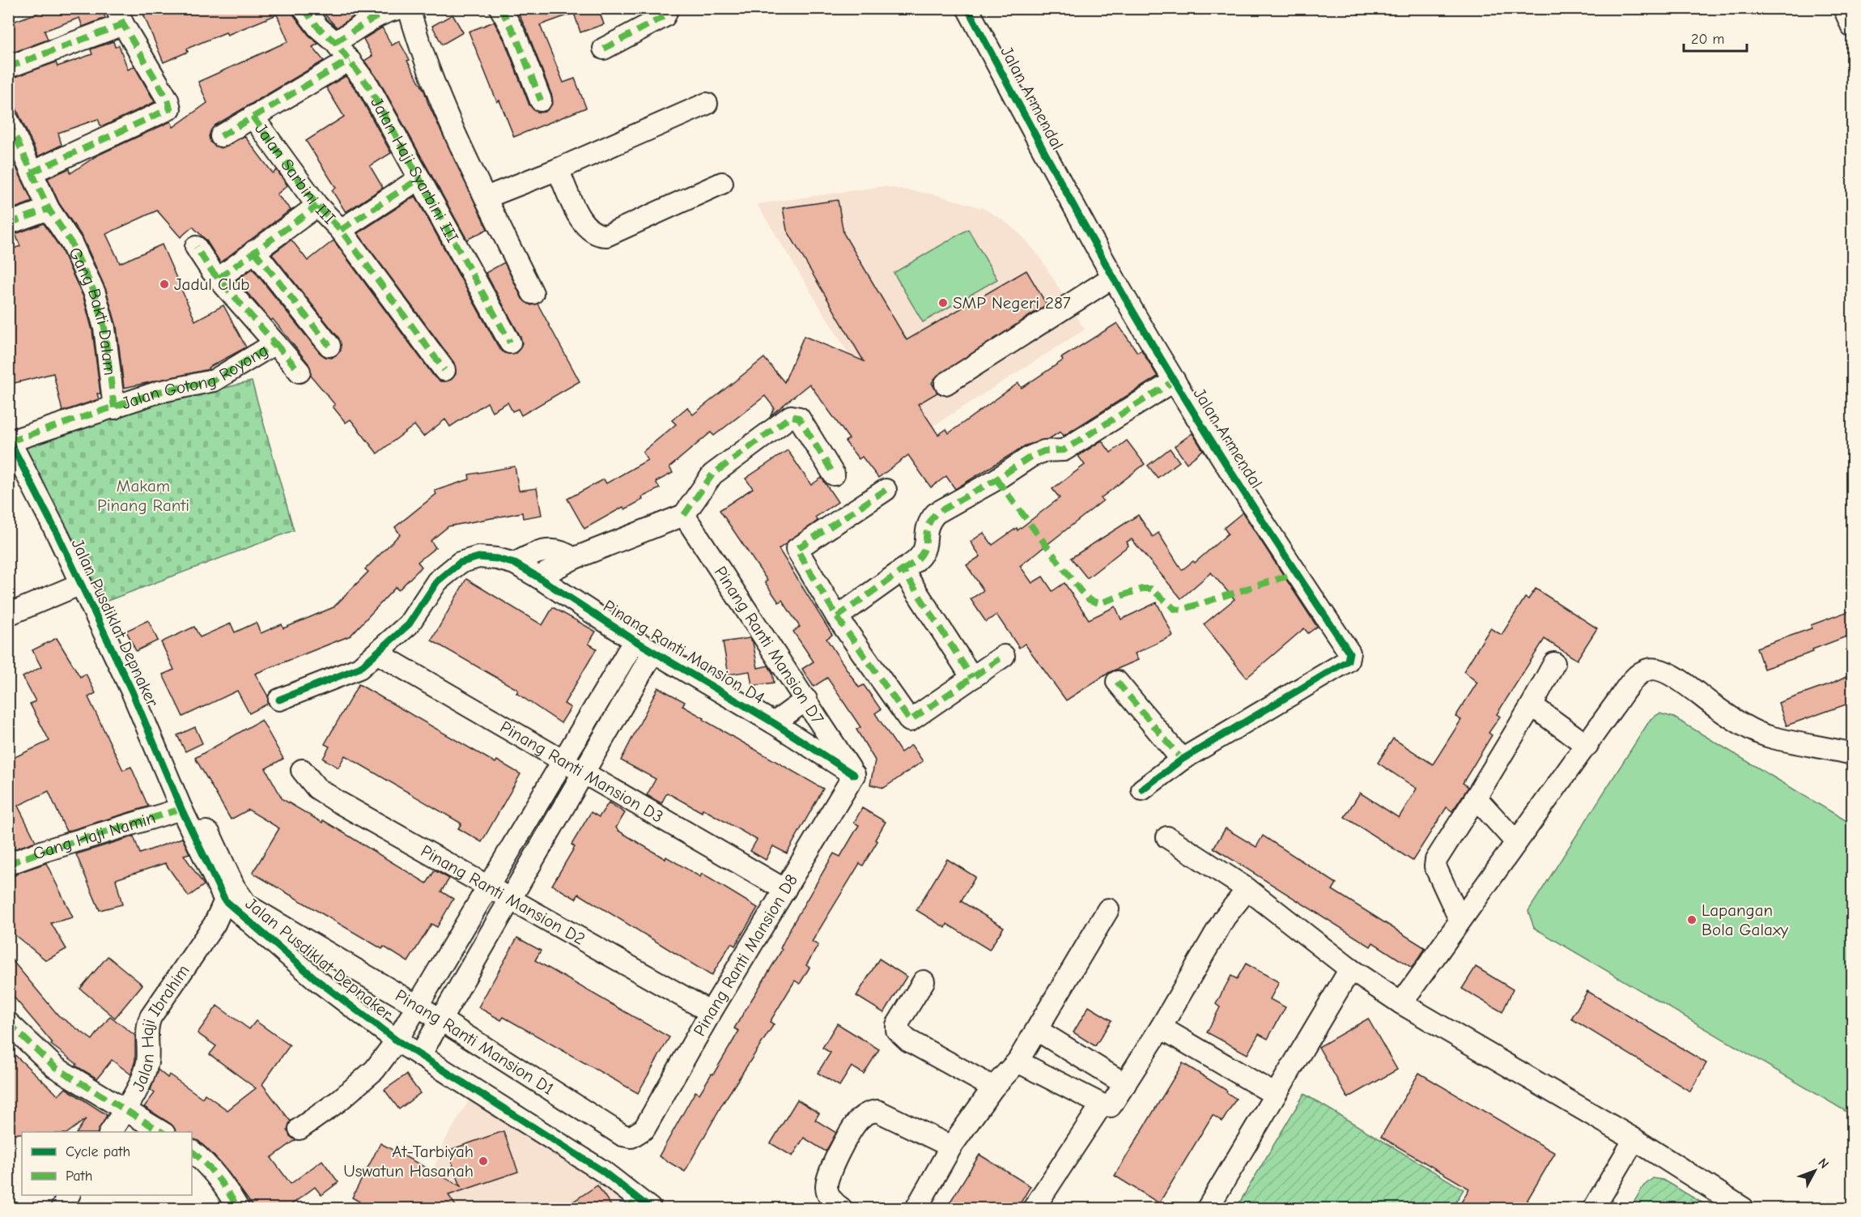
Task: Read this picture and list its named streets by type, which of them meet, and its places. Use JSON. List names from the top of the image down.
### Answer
{
  "streets": {
    "street": [
      "Jalan Armendal",
      "Jalan Haji Syarbini III",
      "Jalan Sarbini III",
      "Gang Bakti Dalam",
      "Jalan Gotong Royong",
      "Jalan Pusdiklat Depnaker",
      "Pinang Ranti Mansion D7",
      "Pinang Ranti Mansion D4",
      "Pinang Ranti Mansion D3",
      "Gang Haji Namin",
      "Pinang Ranti Mansion D2",
      "Pinang Ranti Mansion D8",
      "Jalan Haji Ibrahim",
      "Pinang Ranti Mansion D1"
    ]
  },
  "crossings": [
    ["Gang Bakti Dalam", "Jalan Gotong Royong"],
    ["Jalan Pusdiklat Depnaker", "Gang Haji Namin"],
    ["Jalan Pusdiklat Depnaker", "Jalan Haji Ibrahim"],
    ["Jalan Pusdiklat Depnaker", "Pinang Ranti Mansion D1"],
    ["Pinang Ranti Mansion D7", "Pinang Ranti Mansion D4"],
    ["Pinang Ranti Mansion D7", "Pinang Ranti Mansion D8"],
    ["Pinang Ranti Mansion D4", "Pinang Ranti Mansion D8"],
    ["Pinang Ranti Mansion D3", "Pinang Ranti Mansion D8"],
    ["Pinang Ranti Mansion D2", "Pinang Ranti Mansion D8"],
    ["Pinang Ranti Mansion D8", "Pinang Ranti Mansion D1"]
  ],
  "parks": ["Makam Pinang Ranti"],
  "places": [
    "Jadul Club",
    "SMP Negeri 287",
    "Lapangan Bola Galaxy",
    "At-Tarbiyah Uswatun Hasanah"
  ],
  "legend": ["Cycle path", "Path"],
  "scale_bar": "20 m",
  "north": "top right"
}
